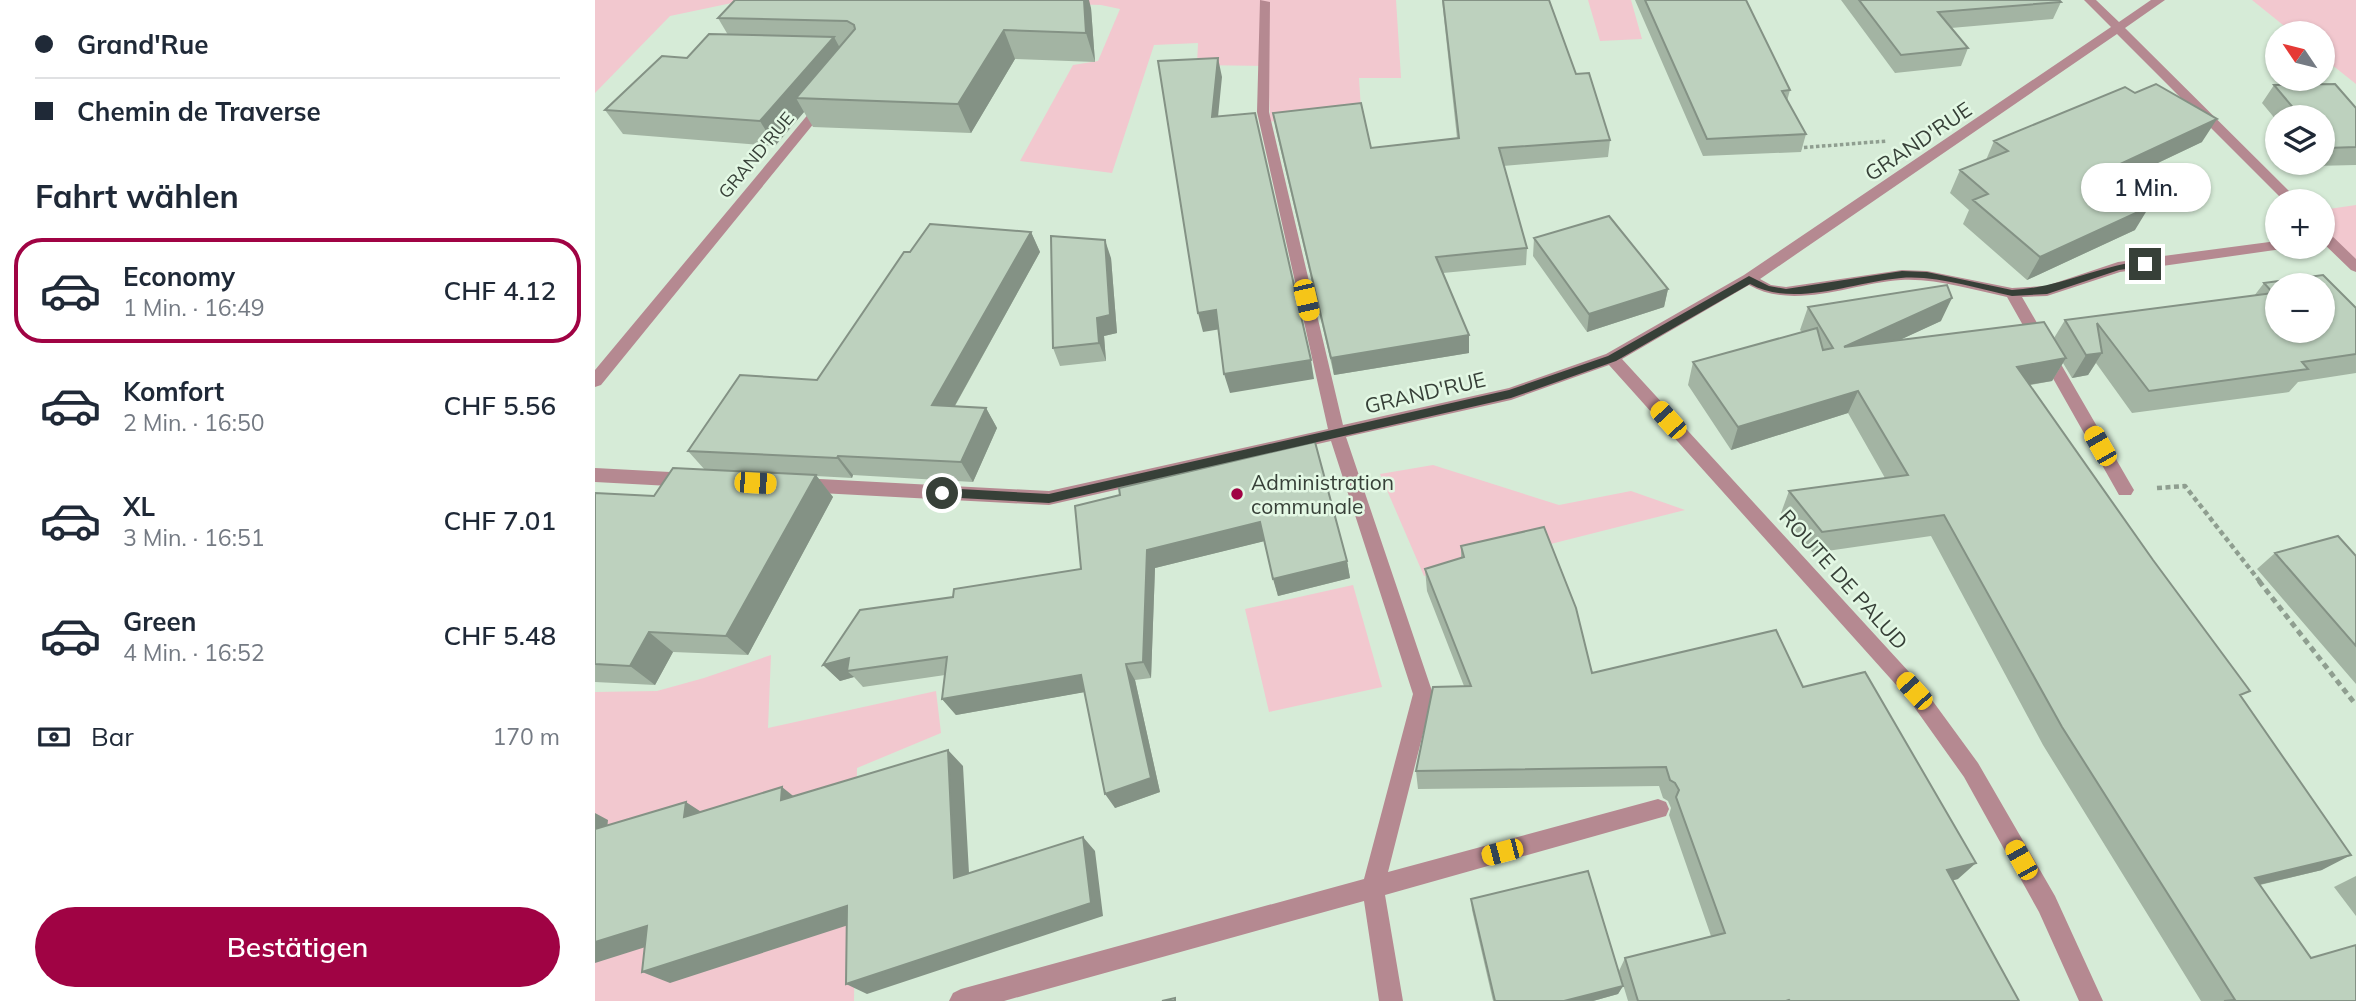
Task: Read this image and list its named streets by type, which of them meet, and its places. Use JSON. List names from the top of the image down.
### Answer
{
  "streets": {
    "street": ["GRAND'RUE", "ROUTE DE PALUD"]
  },
  "crossings": [
    ["GRAND'RUE", "ROUTE DE PALUD"]
  ],
  "places": ["Administration communale"],
  "north": "top left",
  "page": {
    "banner": ["Grand'Rue", "Chemin de Traverse"],
    "map_buttons": ["+", "−"],
    "heading": "Fahrt wählen",
    "bubble": "1 Min.",
    "list": [
      {
        "name": "Economy",
        "note": "1 Min. · 16:49",
        "value": "CHF 4.12"
      },
      {
        "name": "Komfort",
        "note": "2 Min. · 16:50",
        "value": "CHF 5.56"
      },
      {
        "name": "XL",
        "note": "3 Min. · 16:51",
        "value": "CHF 7.01"
      },
      {
        "name": "Green",
        "note": "4 Min. · 16:52",
        "value": "CHF 5.48"
      }
    ],
    "pay": ["Bar", "170 m"],
    "buttons": "Bestätigen"
  }
}
